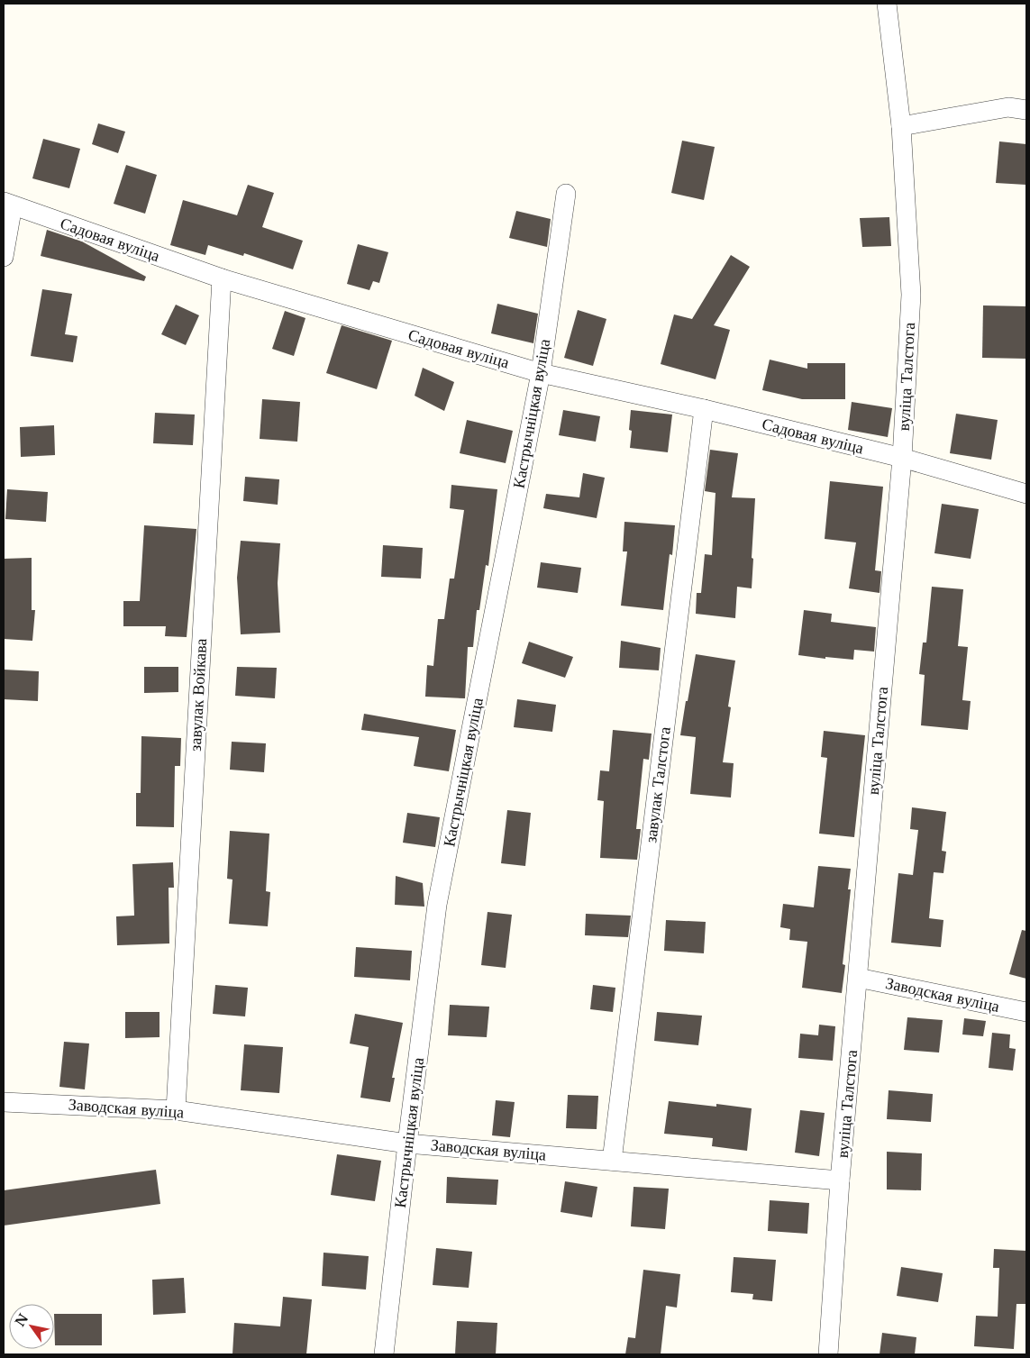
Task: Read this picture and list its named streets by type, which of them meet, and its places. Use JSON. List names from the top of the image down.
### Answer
{
  "streets": {
    "street": [
      "Садовая вуліца",
      "вуліца Талстога",
      "Кастрычніцкая вуліца",
      "завулак Войкава",
      "завулак Талстога",
      "Заводская вуліца"
    ]
  },
  "crossings": [
    ["Садовая вуліца", "вуліца Талстога"],
    ["Садовая вуліца", "Кастрычніцкая вуліца"],
    ["Садовая вуліца", "завулак Войкава"],
    ["Садовая вуліца", "завулак Талстога"],
    ["вуліца Талстога", "Заводская вуліца"],
    ["Кастрычніцкая вуліца", "Заводская вуліца"],
    ["завулак Войкава", "Заводская вуліца"],
    ["завулак Талстога", "Заводская вуліца"]
  ],
  "north": "top left"
}
